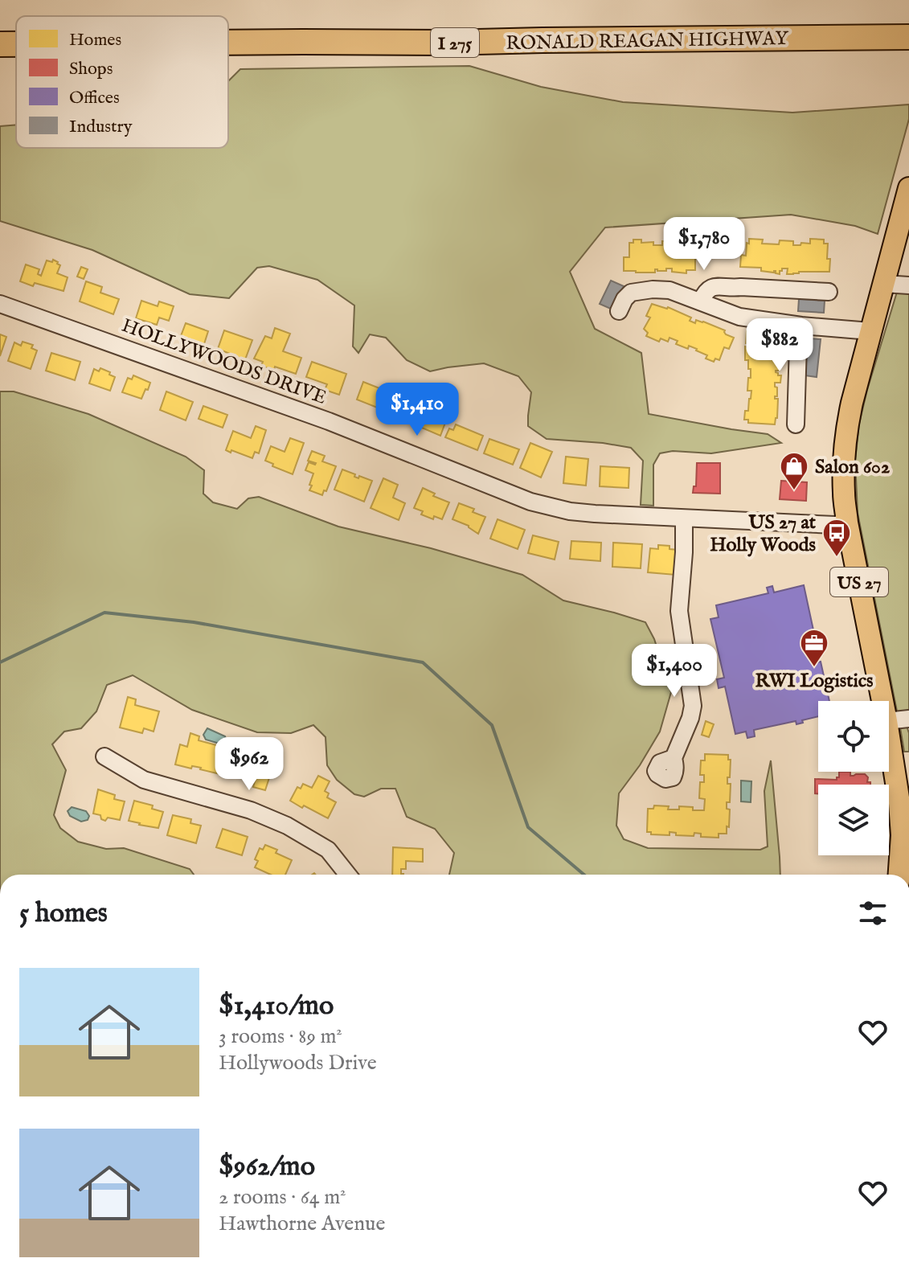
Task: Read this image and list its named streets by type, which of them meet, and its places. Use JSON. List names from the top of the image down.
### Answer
{
  "streets": {
    "highway": ["RONALD REAGAN HIGHWAY", "I 275"],
    "main road": ["US 27"],
    "street": ["HOLLYWOODS DRIVE"]
  },
  "crossings": [
    ["HOLLYWOODS DRIVE", "US 27"]
  ],
  "places": {
    "shop": ["Salon 602"],
    "bus stop": ["US 27 at Holly Woods"],
    "office": ["RWI Logistics"]
  },
  "legend": [
    "Homes",
    "Shops",
    "Offices",
    "Industry"
  ],
  "page": {
    "price": [
      "$1,780",
      "$882",
      "$1,410",
      "$1,400",
      "$962"
    ],
    "heading": "5 homes",
    "list": [
      {
        "name": "$1,410/mo",
        "note": "3 rooms · 89 m² · Hollywoods Drive"
      },
      {
        "name": "$962/mo",
        "note": "2 rooms · 64 m² · Hawthorne Avenue"
      }
    ]
  }
}
